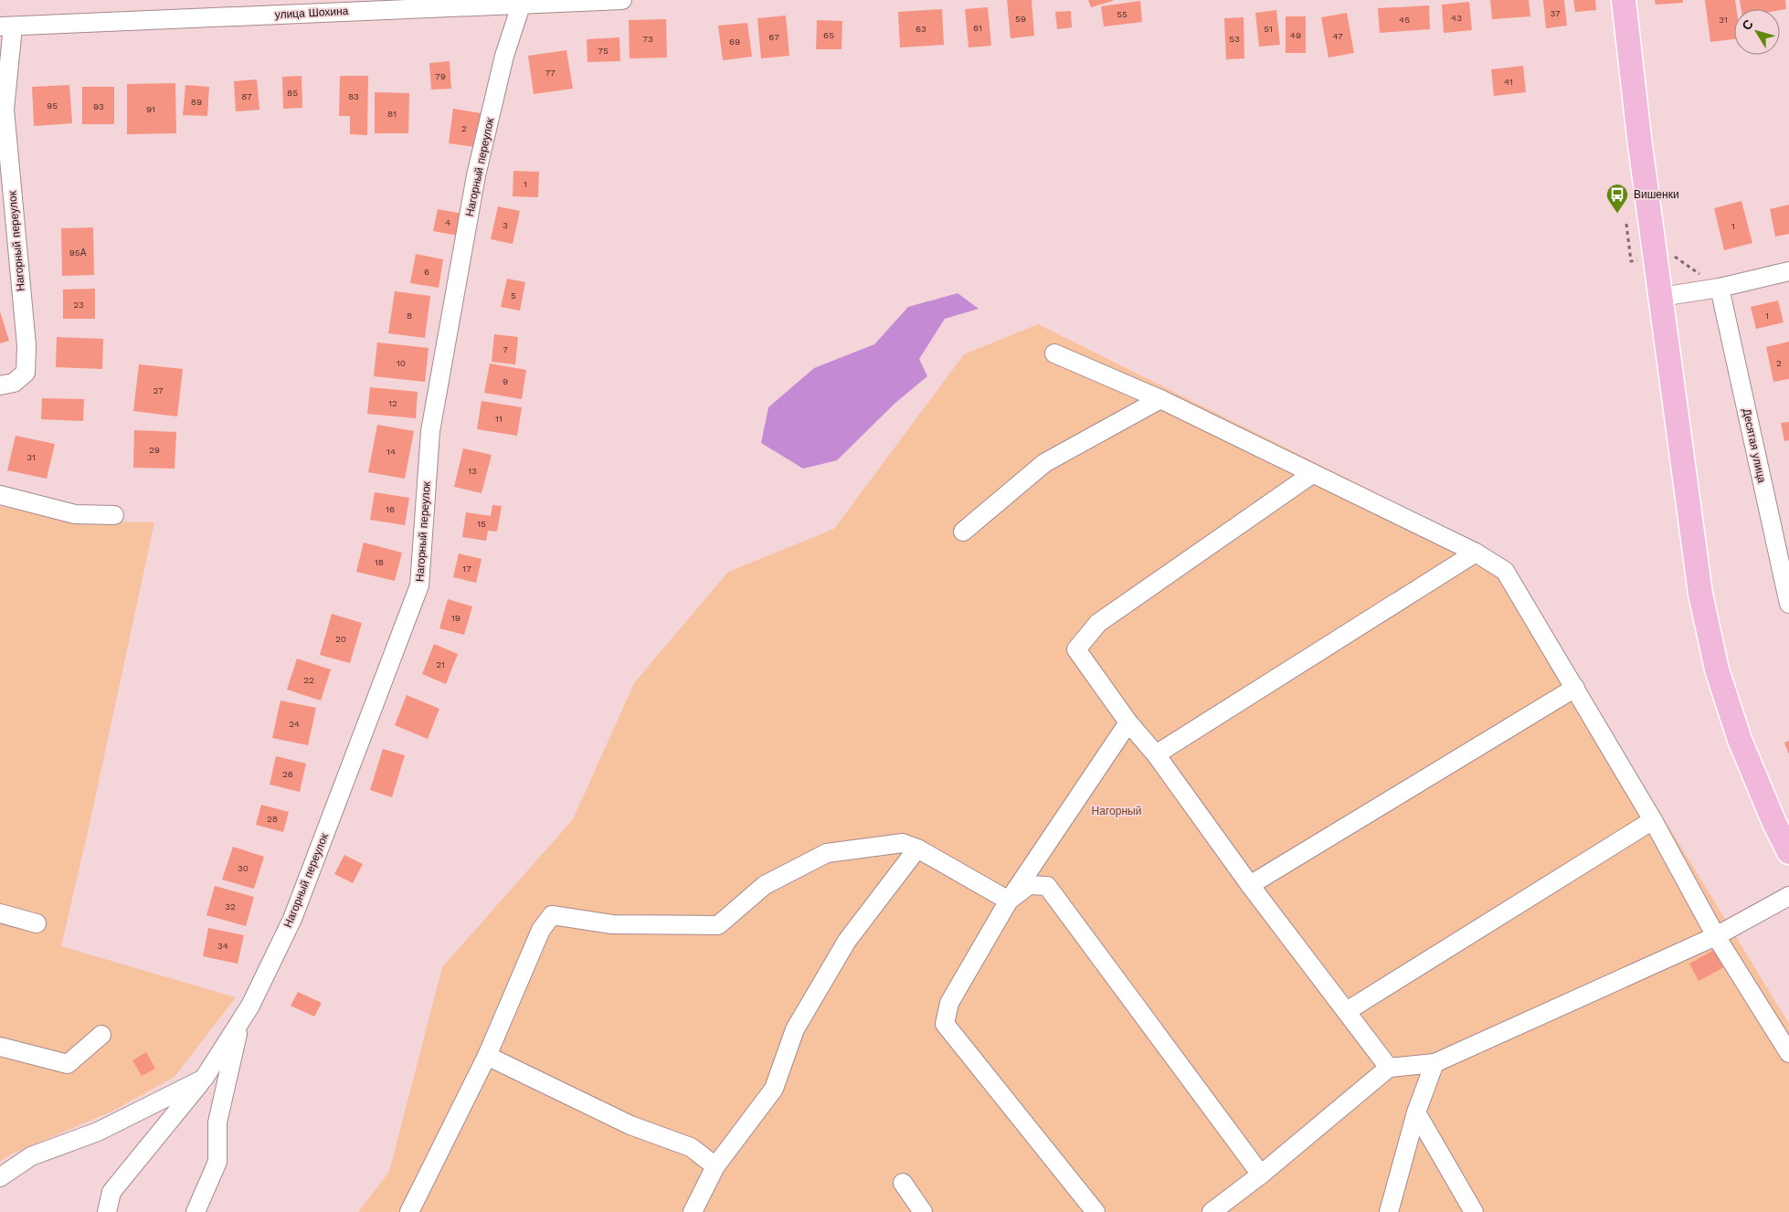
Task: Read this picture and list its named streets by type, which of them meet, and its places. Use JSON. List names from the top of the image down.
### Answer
{
  "streets": {
    "street": ["улица Шохина", "Нагорный переулок", "Десятая улица"]
  },
  "crossings": [
    ["улица Шохина", "Нагорный переулок"]
  ],
  "parks": ["Нагорный"],
  "places": {
    "bus stop": ["Вишенки"]
  },
  "house_numbers": [
    "37",
    "55",
    "43",
    "59",
    "45",
    "31",
    "61",
    "63",
    "51",
    "65",
    "49",
    "47",
    "67",
    "73",
    "53",
    "69",
    "75",
    "77",
    "79",
    "41",
    "85",
    "87",
    "83",
    "89",
    "95",
    "93",
    "91",
    "81",
    "2",
    "1",
    "4",
    "3",
    "1",
    "95А",
    "6",
    "5",
    "23",
    "8",
    "1",
    "7",
    "10",
    "2",
    "9",
    "27",
    "12",
    "11",
    "29",
    "14",
    "31",
    "13",
    "16",
    "15",
    "18",
    "17",
    "19",
    "20",
    "21",
    "22",
    "24",
    "26",
    "28",
    "30",
    "32",
    "34"
  ],
  "north": "top left"
}
